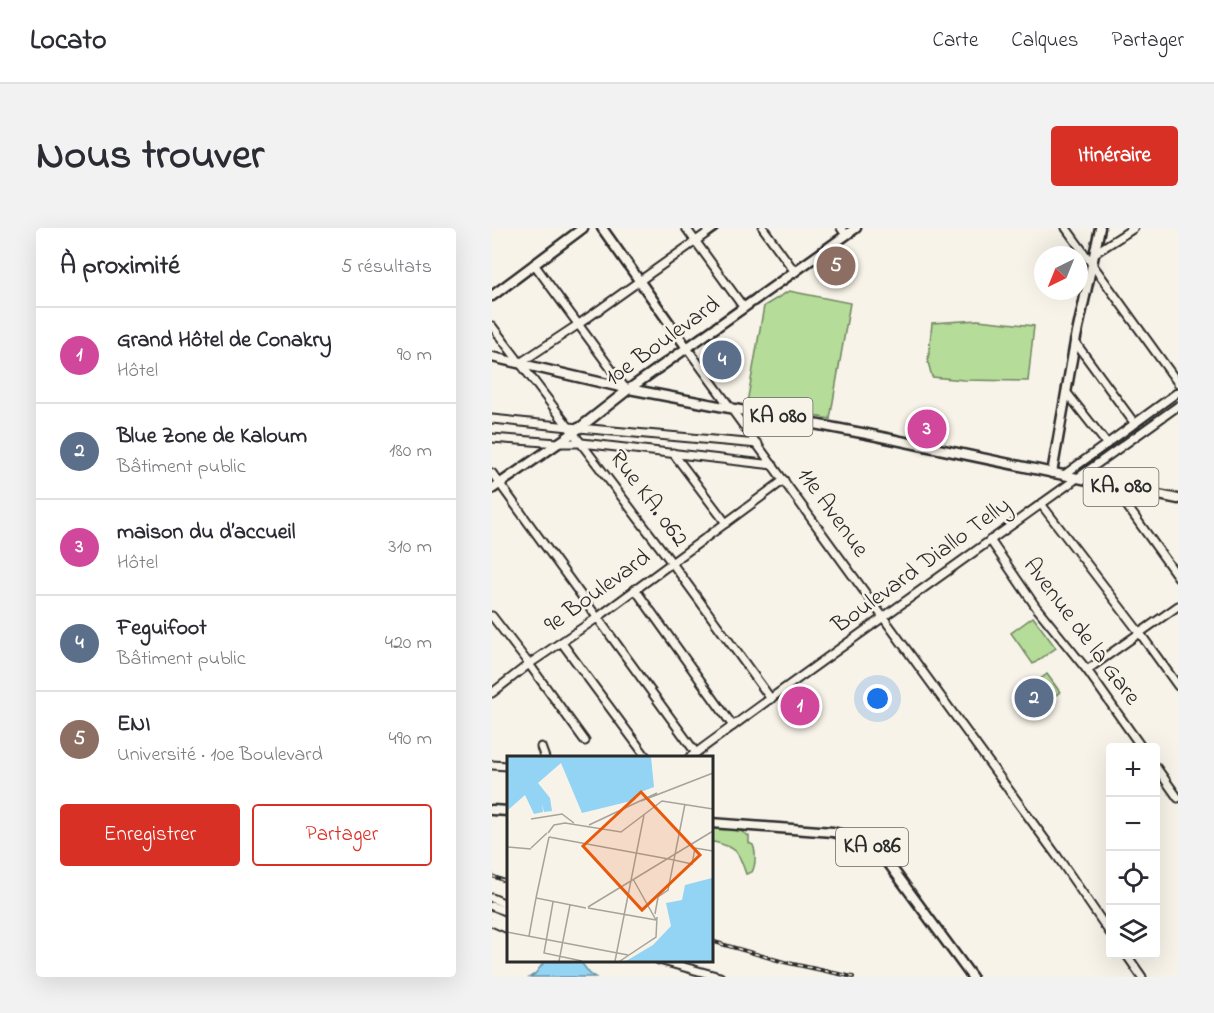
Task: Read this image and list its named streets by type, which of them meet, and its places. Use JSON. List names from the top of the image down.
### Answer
{
  "streets": {
    "main road": [
      "10e Boulevard",
      "KA 080",
      "KA. 080",
      "11e Avenue",
      "KA 086"
    ],
    "street": [
      "Rue KA. 062",
      "Boulevard Diallo Telly",
      "9e Boulevard",
      "Avenue de la Gare"
    ]
  },
  "crossings": [
    ["10e Boulevard", "KA 080"],
    ["10e Boulevard", "Rue KA. 062"],
    ["10e Boulevard", "11e Avenue"],
    ["KA 080", "KA. 080"],
    ["KA 080", "Rue KA. 062"],
    ["KA 080", "11e Avenue"],
    ["KA. 080", "Boulevard Diallo Telly"],
    ["Rue KA. 062", "Boulevard Diallo Telly"],
    ["Rue KA. 062", "9e Boulevard"],
    ["11e Avenue", "Boulevard Diallo Telly"],
    ["11e Avenue", "9e Boulevard"],
    ["Boulevard Diallo Telly", "Avenue de la Gare"]
  ],
  "north": "bottom left",
  "page": {
    "header": "Locato",
    "nav": ["Carte", "Calques", "Partager"],
    "title": "Nous trouver",
    "buttons": [
      "Itinéraire",
      ["Enregistrer", "Partager"]
    ],
    "heading": ["À proximité", "5 résultats"],
    "pins": [
      "5",
      "4",
      "3",
      "2",
      "1"
    ],
    "list": [
      {
        "mark": "1",
        "name": "Grand Hôtel de Conakry",
        "note": "Hôtel",
        "value": "90 m"
      },
      {
        "mark": "2",
        "name": "Blue Zone de Kaloum",
        "note": "Bâtiment public",
        "value": "180 m"
      },
      {
        "mark": "3",
        "name": "maison du d’accueil",
        "note": "Hôtel",
        "value": "310 m"
      },
      {
        "mark": "4",
        "name": "Feguifoot",
        "note": "Bâtiment public",
        "value": "420 m"
      },
      {
        "mark": "5",
        "name": "ENI",
        "note": "Université · 10e Boulevard",
        "value": "490 m"
      }
    ],
    "map_buttons": ["+", "−"]
  }
}
